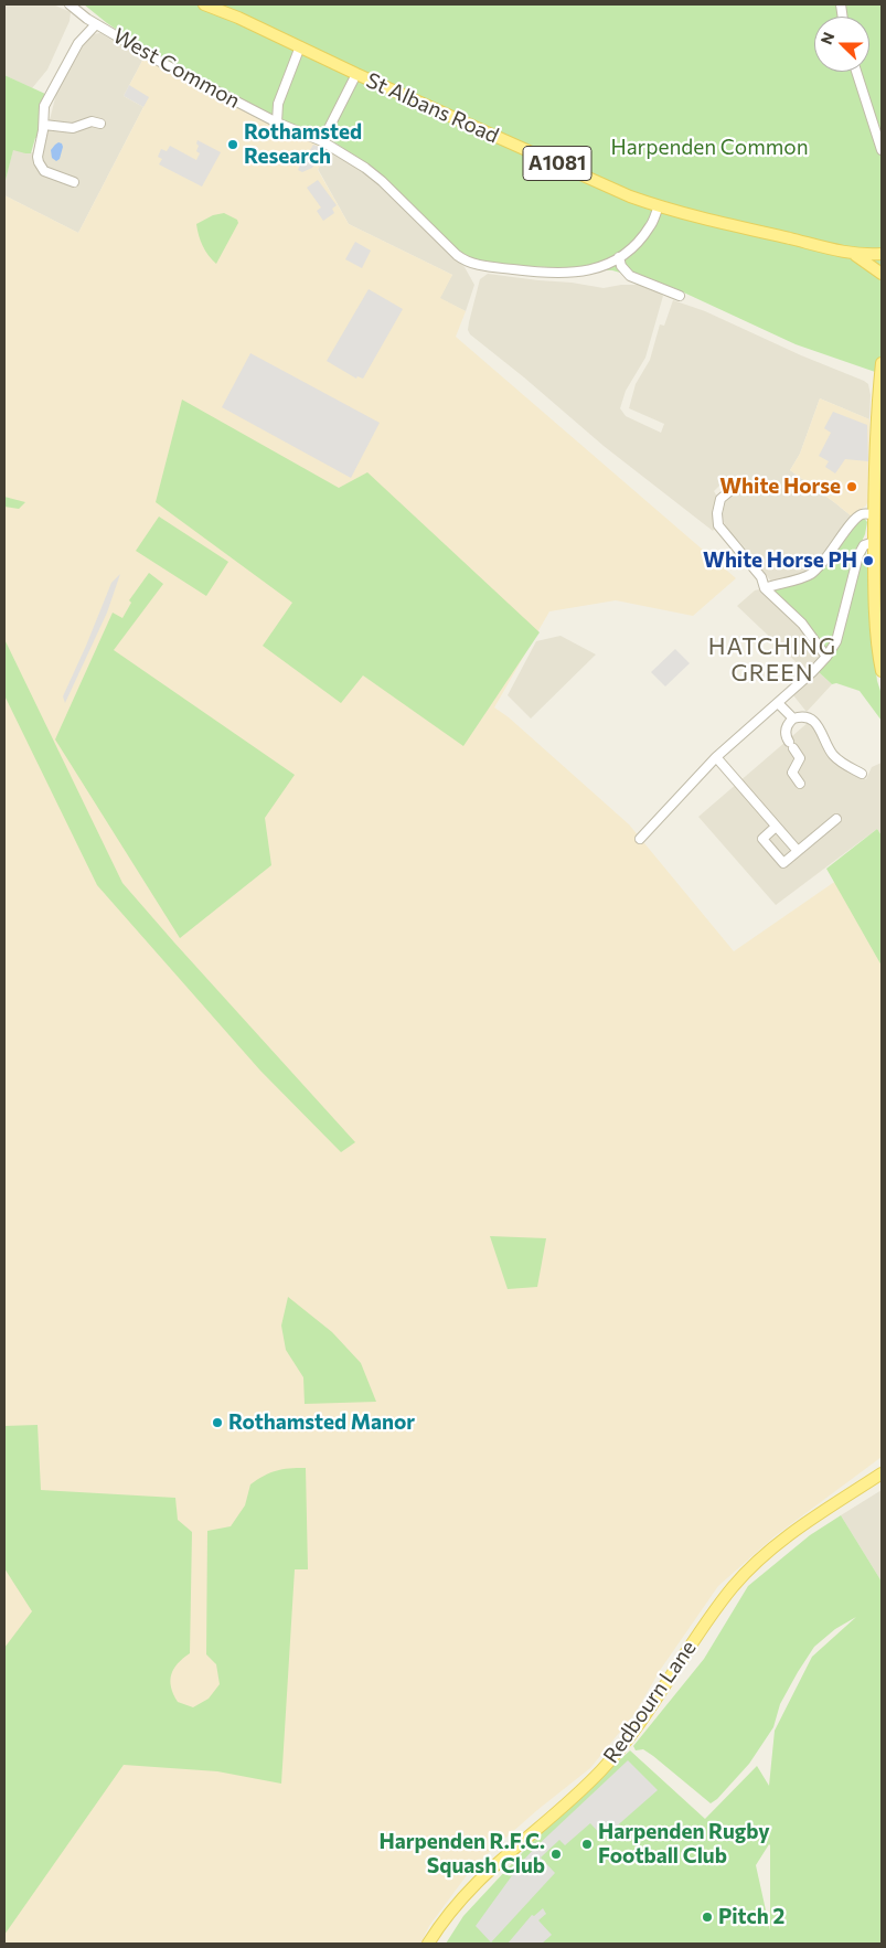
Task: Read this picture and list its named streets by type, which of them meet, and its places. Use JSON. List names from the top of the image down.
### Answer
{
  "streets": {
    "main road": ["St Albans Road", "A1081", "Redbourn Lane"],
    "street": ["West Common"]
  },
  "crossings": [
    ["West Common", "St Albans Road"]
  ],
  "districts": ["HATCHING GREEN"],
  "parks": ["Harpenden Common"],
  "places": [
    "Rothamsted Research",
    "White Horse",
    "White Horse PH",
    "Rothamsted Manor",
    "Harpenden Rugby Football Club",
    "Harpenden R.F.C. Squash Club",
    "Pitch 2"
  ],
  "north": "left"
}
